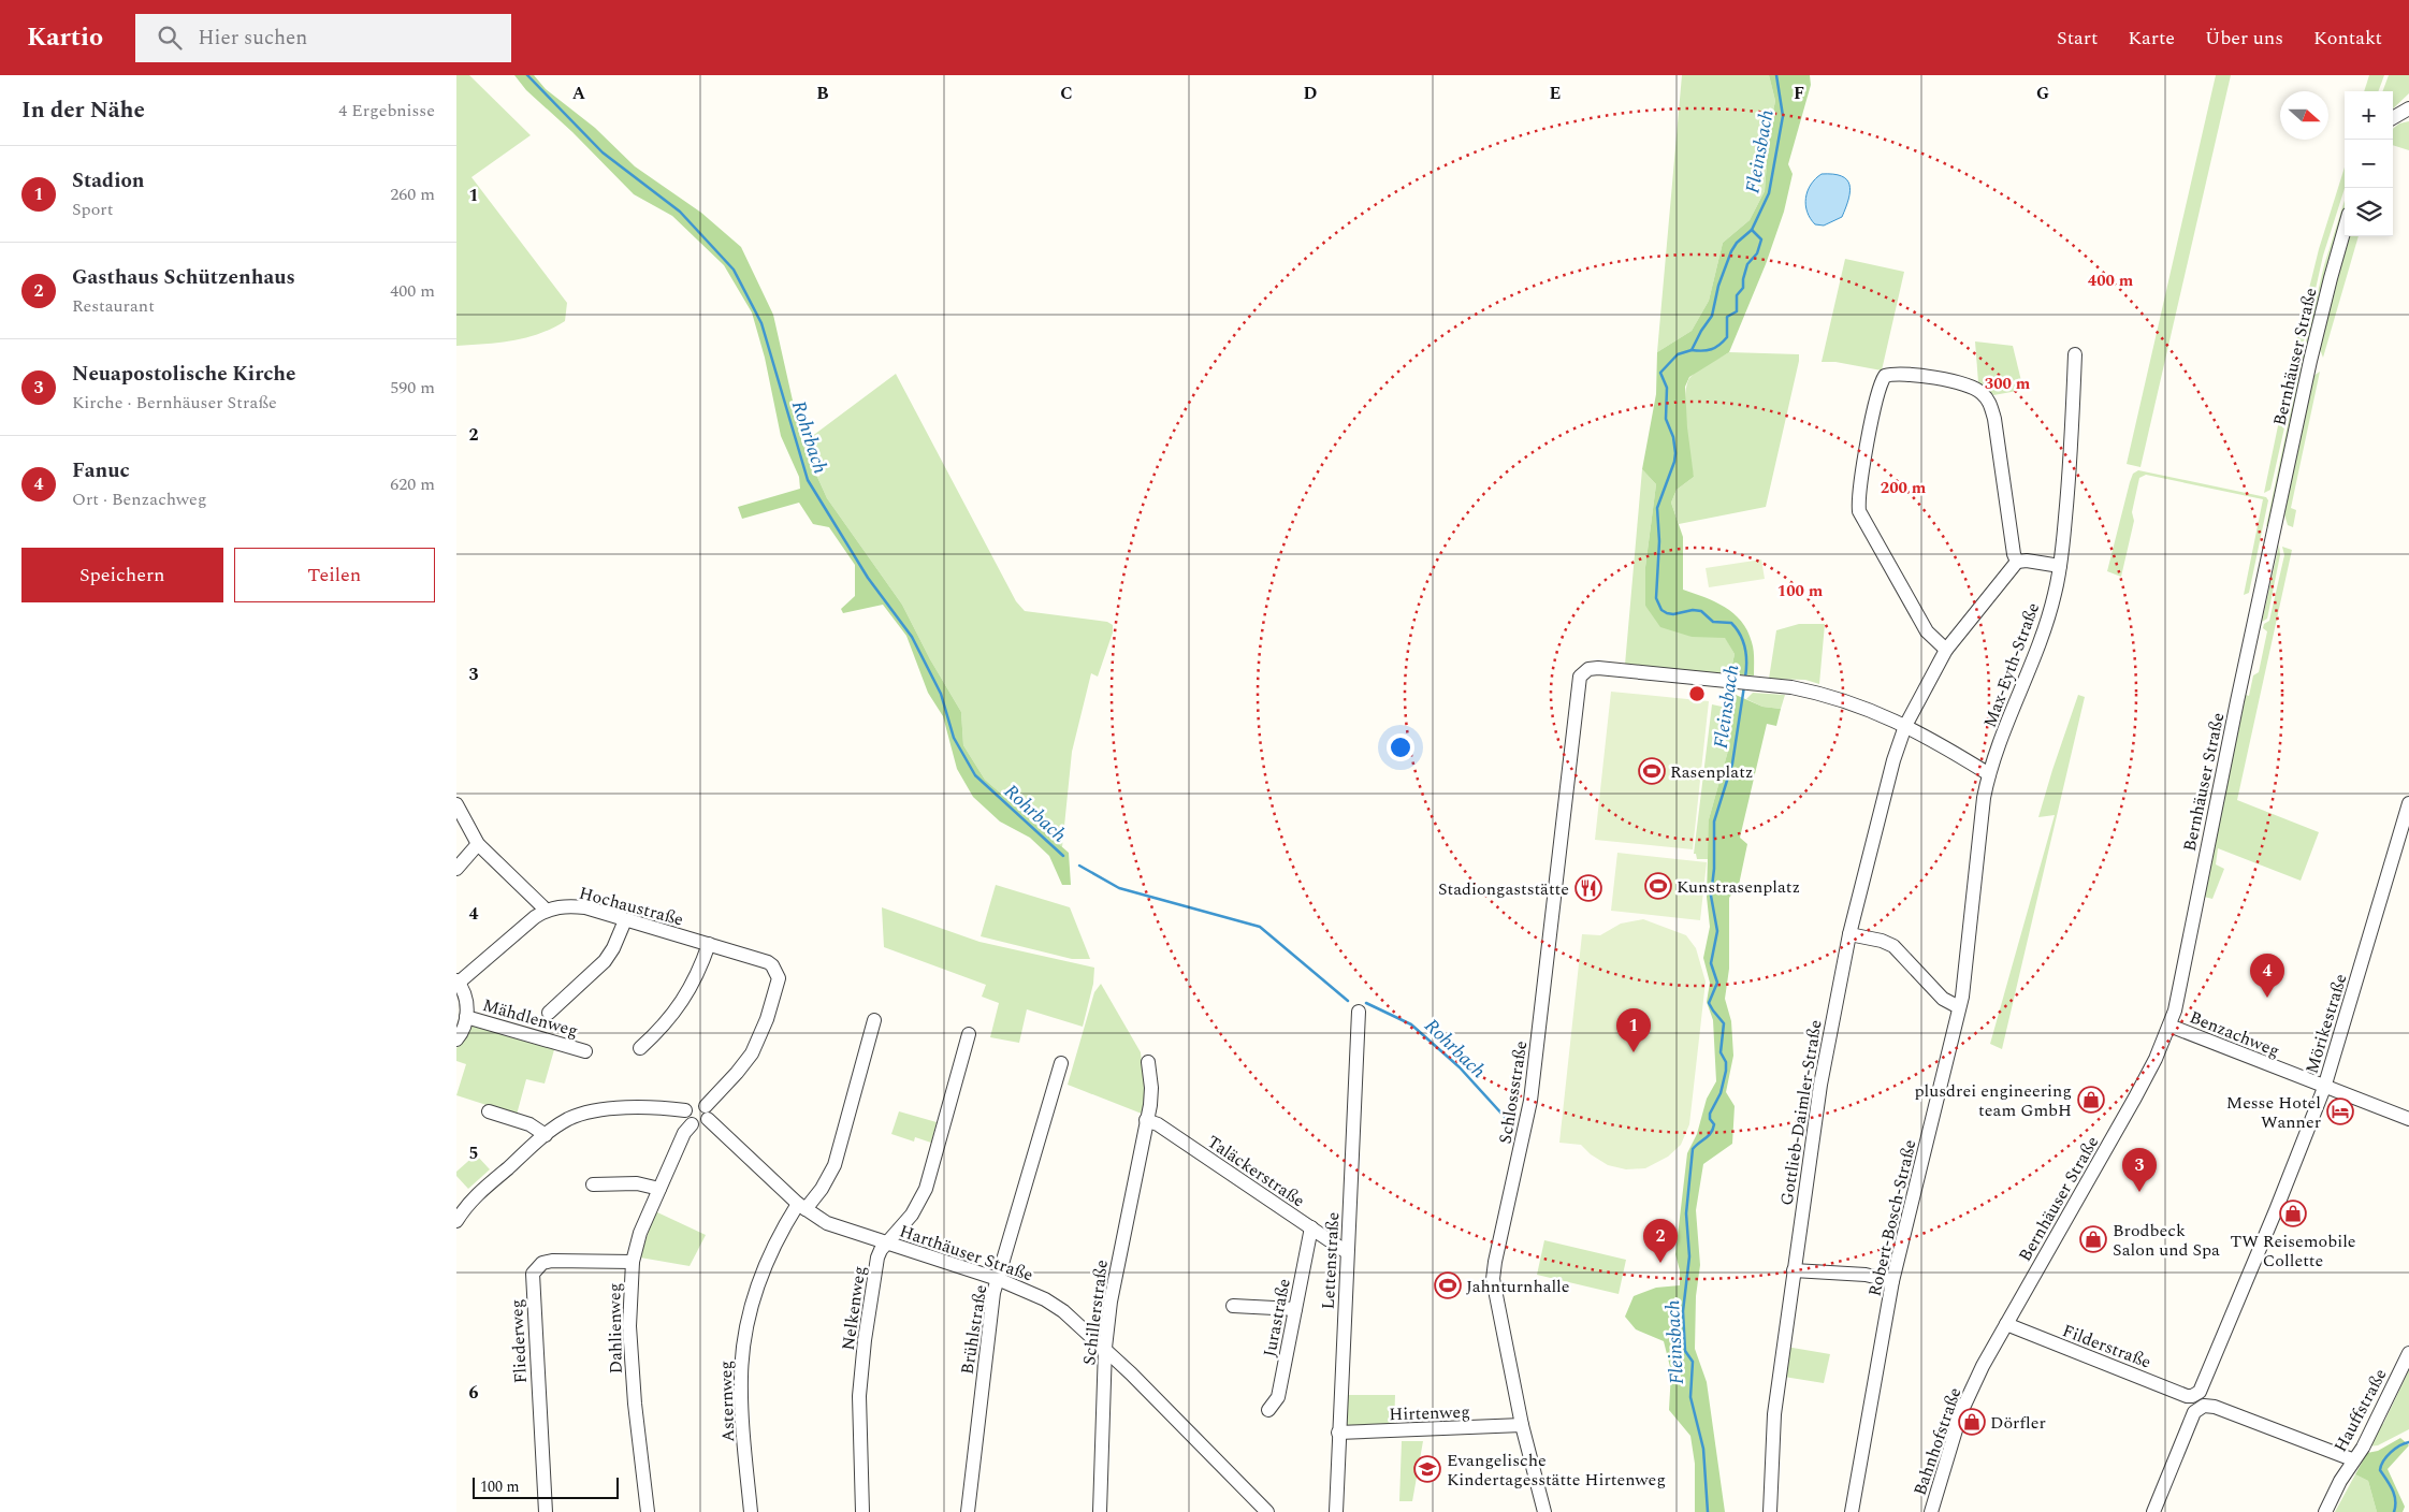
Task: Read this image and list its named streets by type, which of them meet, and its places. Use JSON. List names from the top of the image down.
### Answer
{
  "streets": {
    "street": [
      "Bernhäuser Straße",
      "Max-Eyth-Straße",
      "Hochaustraße",
      "Mähdlenweg",
      "Mörikestraße",
      "Benzachweg",
      "Schlossstraße",
      "Gottlieb-Daimler-Straße",
      "Taläckerstraße",
      "Robert-Bosch-Straße",
      "Harthäuser Straße",
      "Lettenstraße",
      "Nelkenweg",
      "Schillerstraße",
      "Jurastraße",
      "Dahlienweg",
      "Brühlstraße",
      "Fliederweg",
      "Filderstraße",
      "Asternweg",
      "Hauffstraße",
      "Hirtenweg",
      "Bahnhofstraße"
    ]
  },
  "crossings": [
    ["Bernhäuser Straße", "Benzachweg"],
    ["Bernhäuser Straße", "Filderstraße"],
    ["Bernhäuser Straße", "Bahnhofstraße"],
    ["Max-Eyth-Straße", "Robert-Bosch-Straße"],
    ["Hochaustraße", "Mähdlenweg"],
    ["Hochaustraße", "Harthäuser Straße"],
    ["Hochaustraße", "Dahlienweg"],
    ["Mörikestraße", "Benzachweg"],
    ["Mörikestraße", "Filderstraße"],
    ["Schlossstraße", "Gottlieb-Daimler-Straße"],
    ["Schlossstraße", "Hirtenweg"],
    ["Taläckerstraße", "Lettenstraße"],
    ["Taläckerstraße", "Schillerstraße"],
    ["Taläckerstraße", "Jurastraße"],
    ["Harthäuser Straße", "Nelkenweg"],
    ["Harthäuser Straße", "Schillerstraße"],
    ["Harthäuser Straße", "Dahlienweg"],
    ["Harthäuser Straße", "Brühlstraße"],
    ["Harthäuser Straße", "Asternweg"],
    ["Lettenstraße", "Hirtenweg"],
    ["Dahlienweg", "Fliederweg"],
    ["Filderstraße", "Hauffstraße"],
    ["Filderstraße", "Bahnhofstraße"]
  ],
  "water": ["Fleinsbach", "Rohrbach"],
  "places": {
    "sports": ["Rasenplatz", "Kunstrasenplatz", "Jahnturnhalle"],
    "restaurant": ["Stadiongaststätte"],
    "shop": [
      "plusdrei engineering team GmbH",
      "TW Reisemobile Collette",
      "Brodbeck Salon und Spa",
      "Dörfler"
    ],
    "hotel": ["Messe Hotel Wanner"],
    "school or university": ["Evangelische Kindertagesstätte Hirtenweg"]
  },
  "scale_bar": "100 m",
  "north": "right",
  "page": {
    "header": "Kartio",
    "search": "Hier suchen",
    "nav": [
      "Start",
      "Karte",
      "Über uns",
      "Kontakt"
    ],
    "heading": ["In der Nähe", "4 Ergebnisse"],
    "map_buttons": ["+", "−"],
    "list": [
      {
        "mark": "1",
        "name": "Stadion",
        "note": "Sport",
        "value": "260 m"
      },
      {
        "mark": "2",
        "name": "Gasthaus Schützenhaus",
        "note": "Restaurant",
        "value": "400 m"
      },
      {
        "mark": "3",
        "name": "Neuapostolische Kirche",
        "note": "Kirche · Bernhäuser Straße",
        "value": "590 m"
      },
      {
        "mark": "4",
        "name": "Fanuc",
        "note": "Ort · Benzachweg",
        "value": "620 m"
      }
    ],
    "buttons": ["Speichern", "Teilen"],
    "pins": [
      "4",
      "1",
      "3",
      "2"
    ],
    "scale": "100 m"
  },
  "grid": {
    "columns": [
      "A",
      "B",
      "C",
      "D",
      "E",
      "F",
      "G"
    ],
    "rows": [
      "1",
      "2",
      "3",
      "4",
      "5",
      "6"
    ]
  },
  "rings": [
    "400 m",
    "300 m",
    "200 m",
    "100 m"
  ]
}
